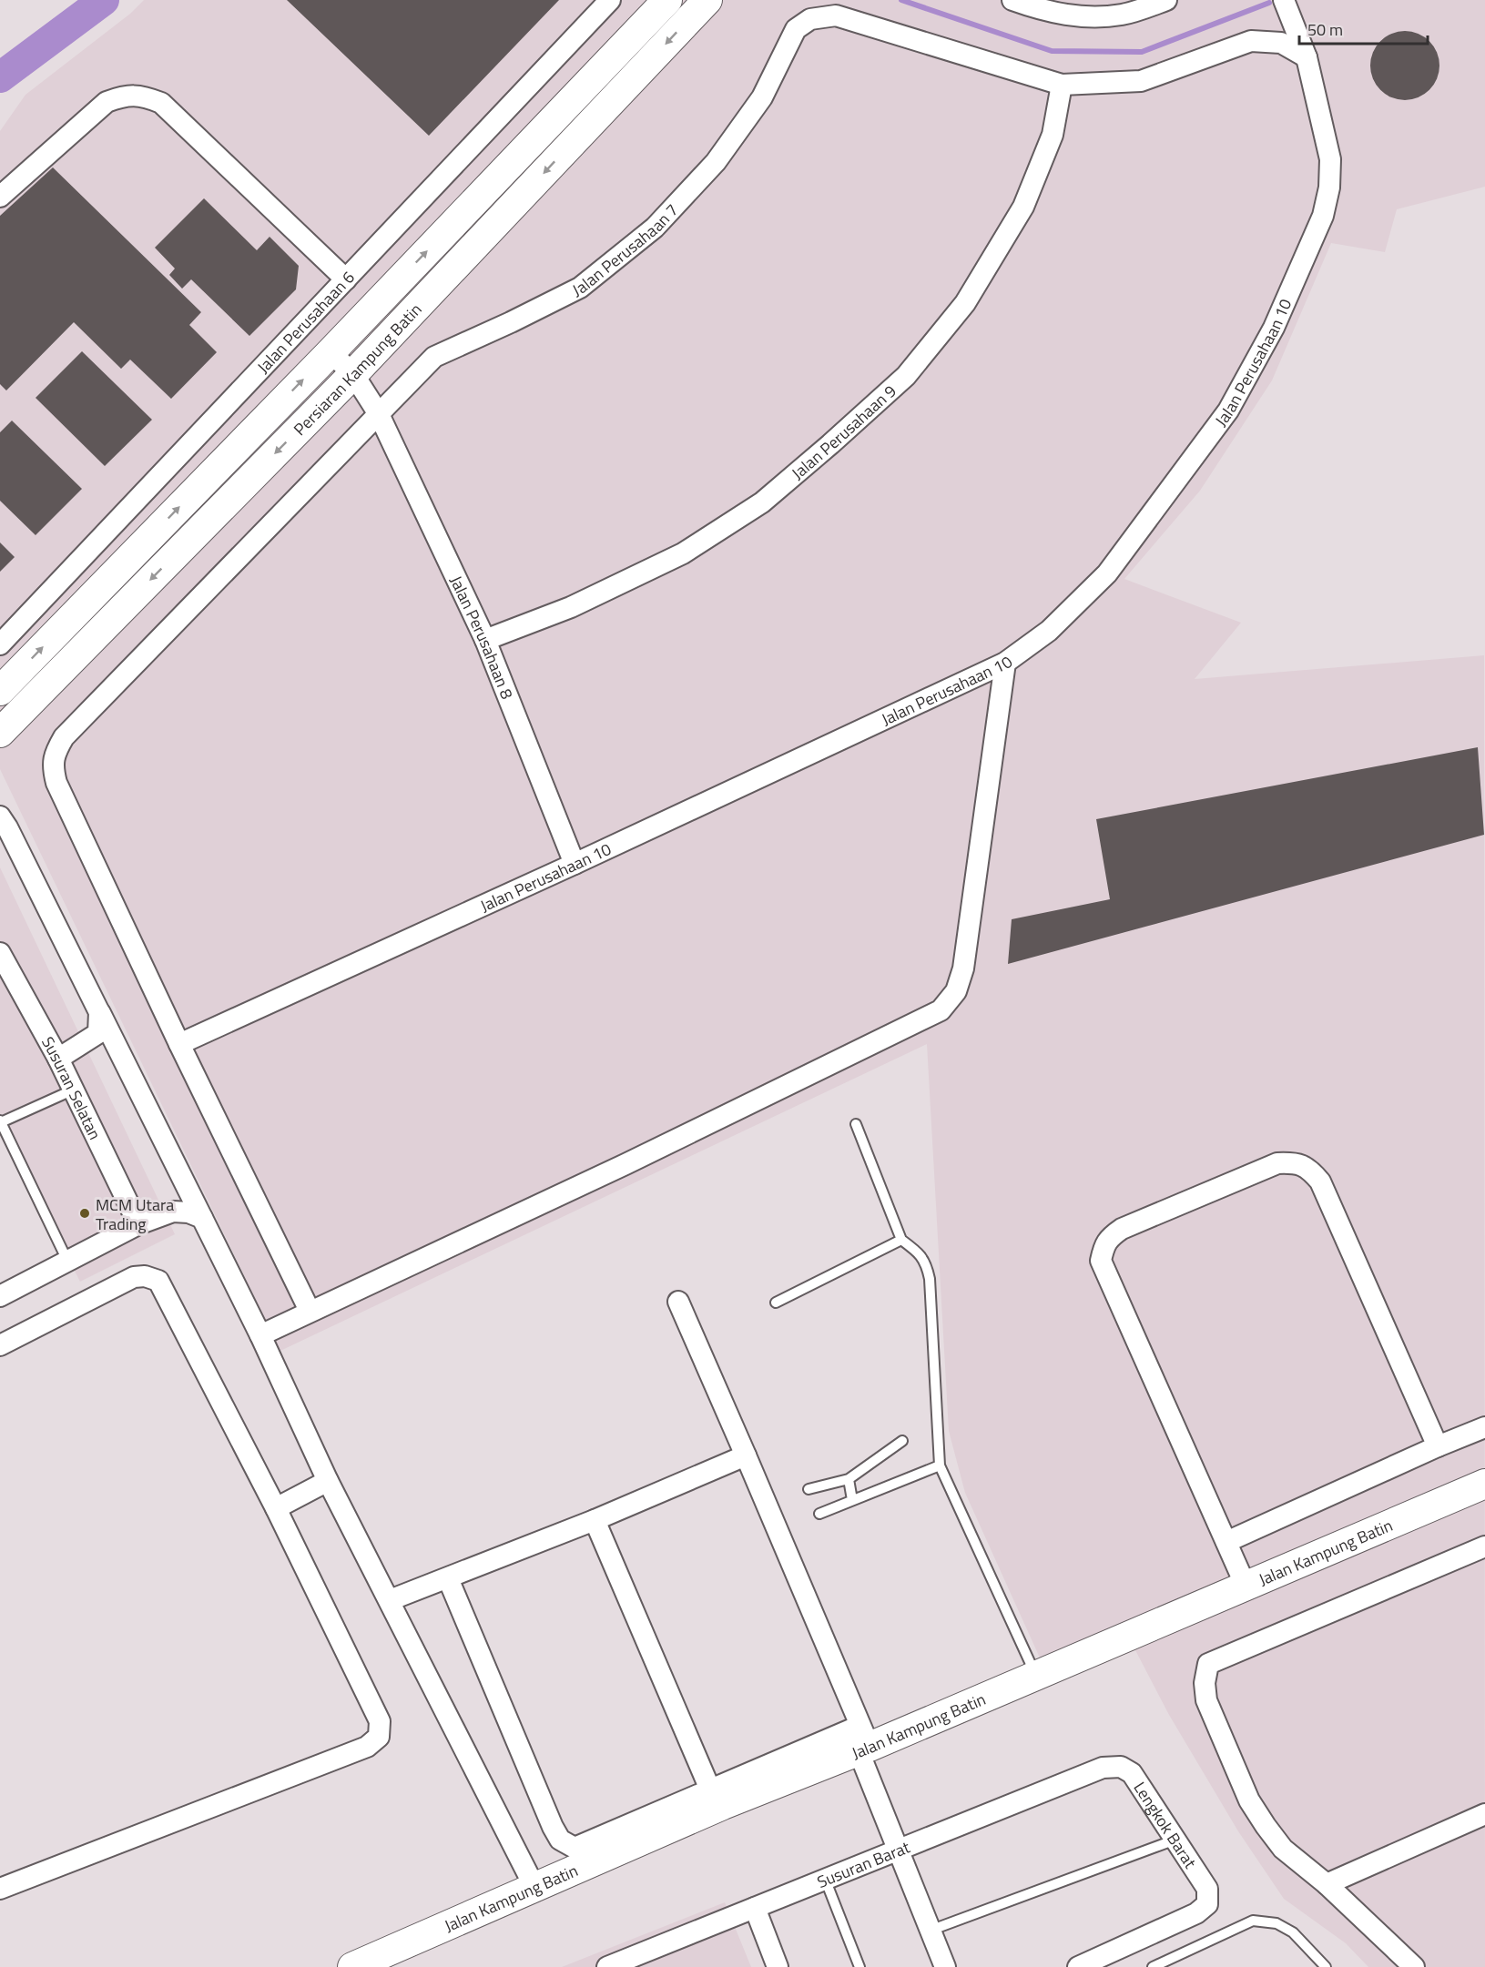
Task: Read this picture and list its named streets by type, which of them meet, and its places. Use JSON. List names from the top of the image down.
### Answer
{
  "streets": {
    "street": [
      "Jalan Perusahaan 7",
      "Jalan Perusahaan 6",
      "Jalan Perusahaan 10",
      "Persiaran Kampung Batin",
      "Jalan Perusahaan 9",
      "Jalan Perusahaan 8",
      "Susuran Selatan",
      "Jalan Kampung Batin",
      "Lengkok Barat",
      "Susuran Barat"
    ]
  },
  "crossings": [
    ["Jalan Perusahaan 7", "Jalan Perusahaan 10"],
    ["Jalan Perusahaan 7", "Jalan Perusahaan 9"],
    ["Jalan Perusahaan 7", "Jalan Perusahaan 8"],
    ["Jalan Perusahaan 10", "Jalan Perusahaan 8"],
    ["Persiaran Kampung Batin", "Jalan Perusahaan 8"],
    ["Jalan Perusahaan 9", "Jalan Perusahaan 8"],
    ["Lengkok Barat", "Susuran Barat"]
  ],
  "places": ["MCM Utara Trading"],
  "scale_bar": "50 m"
}
